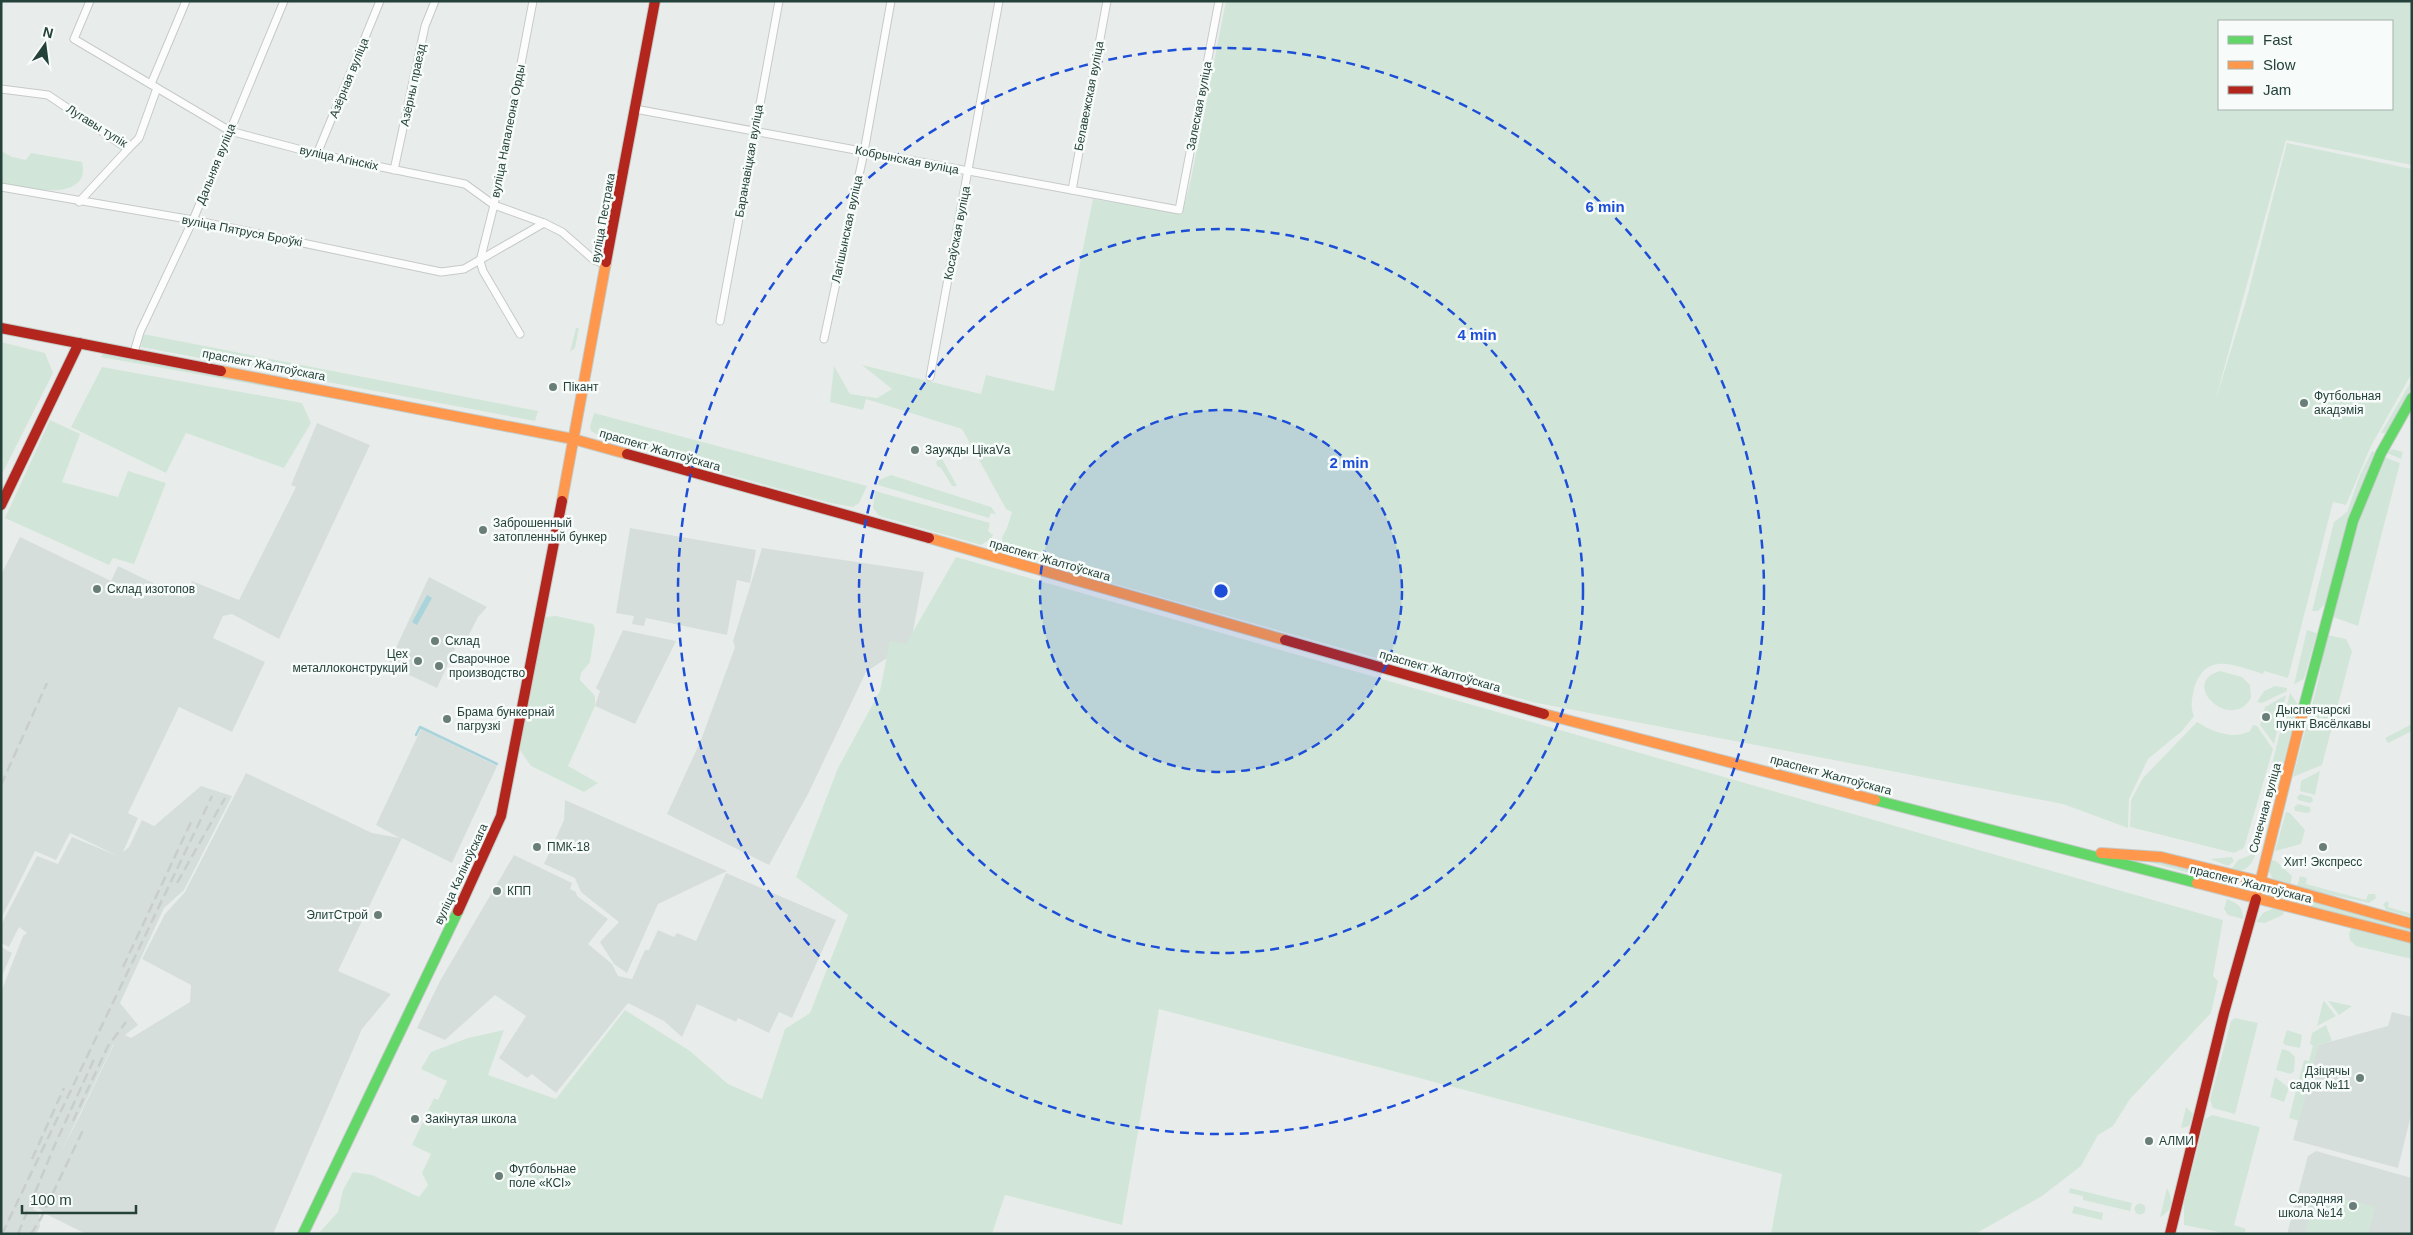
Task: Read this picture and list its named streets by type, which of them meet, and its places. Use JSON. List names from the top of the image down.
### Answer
{
  "streets": {
    "main road": [
      "вуліца Пестрака",
      "праспект Жалтоўскага",
      "Сонечная вуліца",
      "вуліца Каліноўскага"
    ],
    "street": [
      "Азёрная вуліца",
      "Азёрны праезд",
      "Белавежская вуліца",
      "Залеская вуліца",
      "Лугавы тупік",
      "вуліца Напалеона Орды",
      "вуліца Агінскіх",
      "Кобрынская вуліца",
      "Баранавіцкая вуліца",
      "Дальняя вуліца",
      "Лагішынская вуліца",
      "вуліца Пятруся Броўкі",
      "Косаўская вуліца"
    ]
  },
  "crossings": [
    ["Азёрная вуліца", "вуліца Агінскіх"],
    ["Азёрны праезд", "вуліца Агінскіх"],
    ["Белавежская вуліца", "Кобрынская вуліца"],
    ["Залеская вуліца", "Кобрынская вуліца"],
    ["Лугавы тупік", "вуліца Агінскіх"],
    ["вуліца Напалеона Орды", "вуліца Агінскіх"],
    ["вуліца Напалеона Орды", "вуліца Пятруся Броўкі"],
    ["вуліца Агінскіх", "Дальняя вуліца"],
    ["вуліца Агінскіх", "вуліца Пестрака"],
    ["вуліца Агінскіх", "вуліца Пятруся Броўкі"],
    ["Кобрынская вуліца", "Баранавіцкая вуліца"],
    ["Кобрынская вуліца", "вуліца Пестрака"],
    ["Кобрынская вуліца", "Лагішынская вуліца"],
    ["Кобрынская вуліца", "Косаўская вуліца"],
    ["Дальняя вуліца", "вуліца Пятруся Броўкі"],
    ["Дальняя вуліца", "праспект Жалтоўскага"],
    ["вуліца Пестрака", "праспект Жалтоўскага"],
    ["вуліца Пестрака", "вуліца Каліноўскага"],
    ["праспект Жалтоўскага", "Сонечная вуліца"],
    ["праспект Жалтоўскага", "вуліца Каліноўскага"]
  ],
  "places": [
    "Пікант",
    "Футбольная акадэмія",
    "Заужды ЦікаVа",
    "Заброшенный затопленный бункер",
    "Склад изотопов",
    "Склад",
    "Цех металлоконструкций",
    "Сварочное производство",
    "Дыспетчарскі пункт Вясёлкавы",
    "Брама бункернай пагрузкі",
    "ПМК-18",
    "Хит! Экспресс",
    "КПП",
    "ЭлитСтрой",
    "Дзіцячы садок №11",
    "Закінутая школа",
    "АЛМИ",
    "Футбольнае поле «КСІ»",
    "Сярэдняя школа №14"
  ],
  "legend": ["Fast", "Slow", "Jam"],
  "scale_bar": "100 m",
  "north": "top",
  "rings": ["6 min", "4 min", "2 min"]
}
